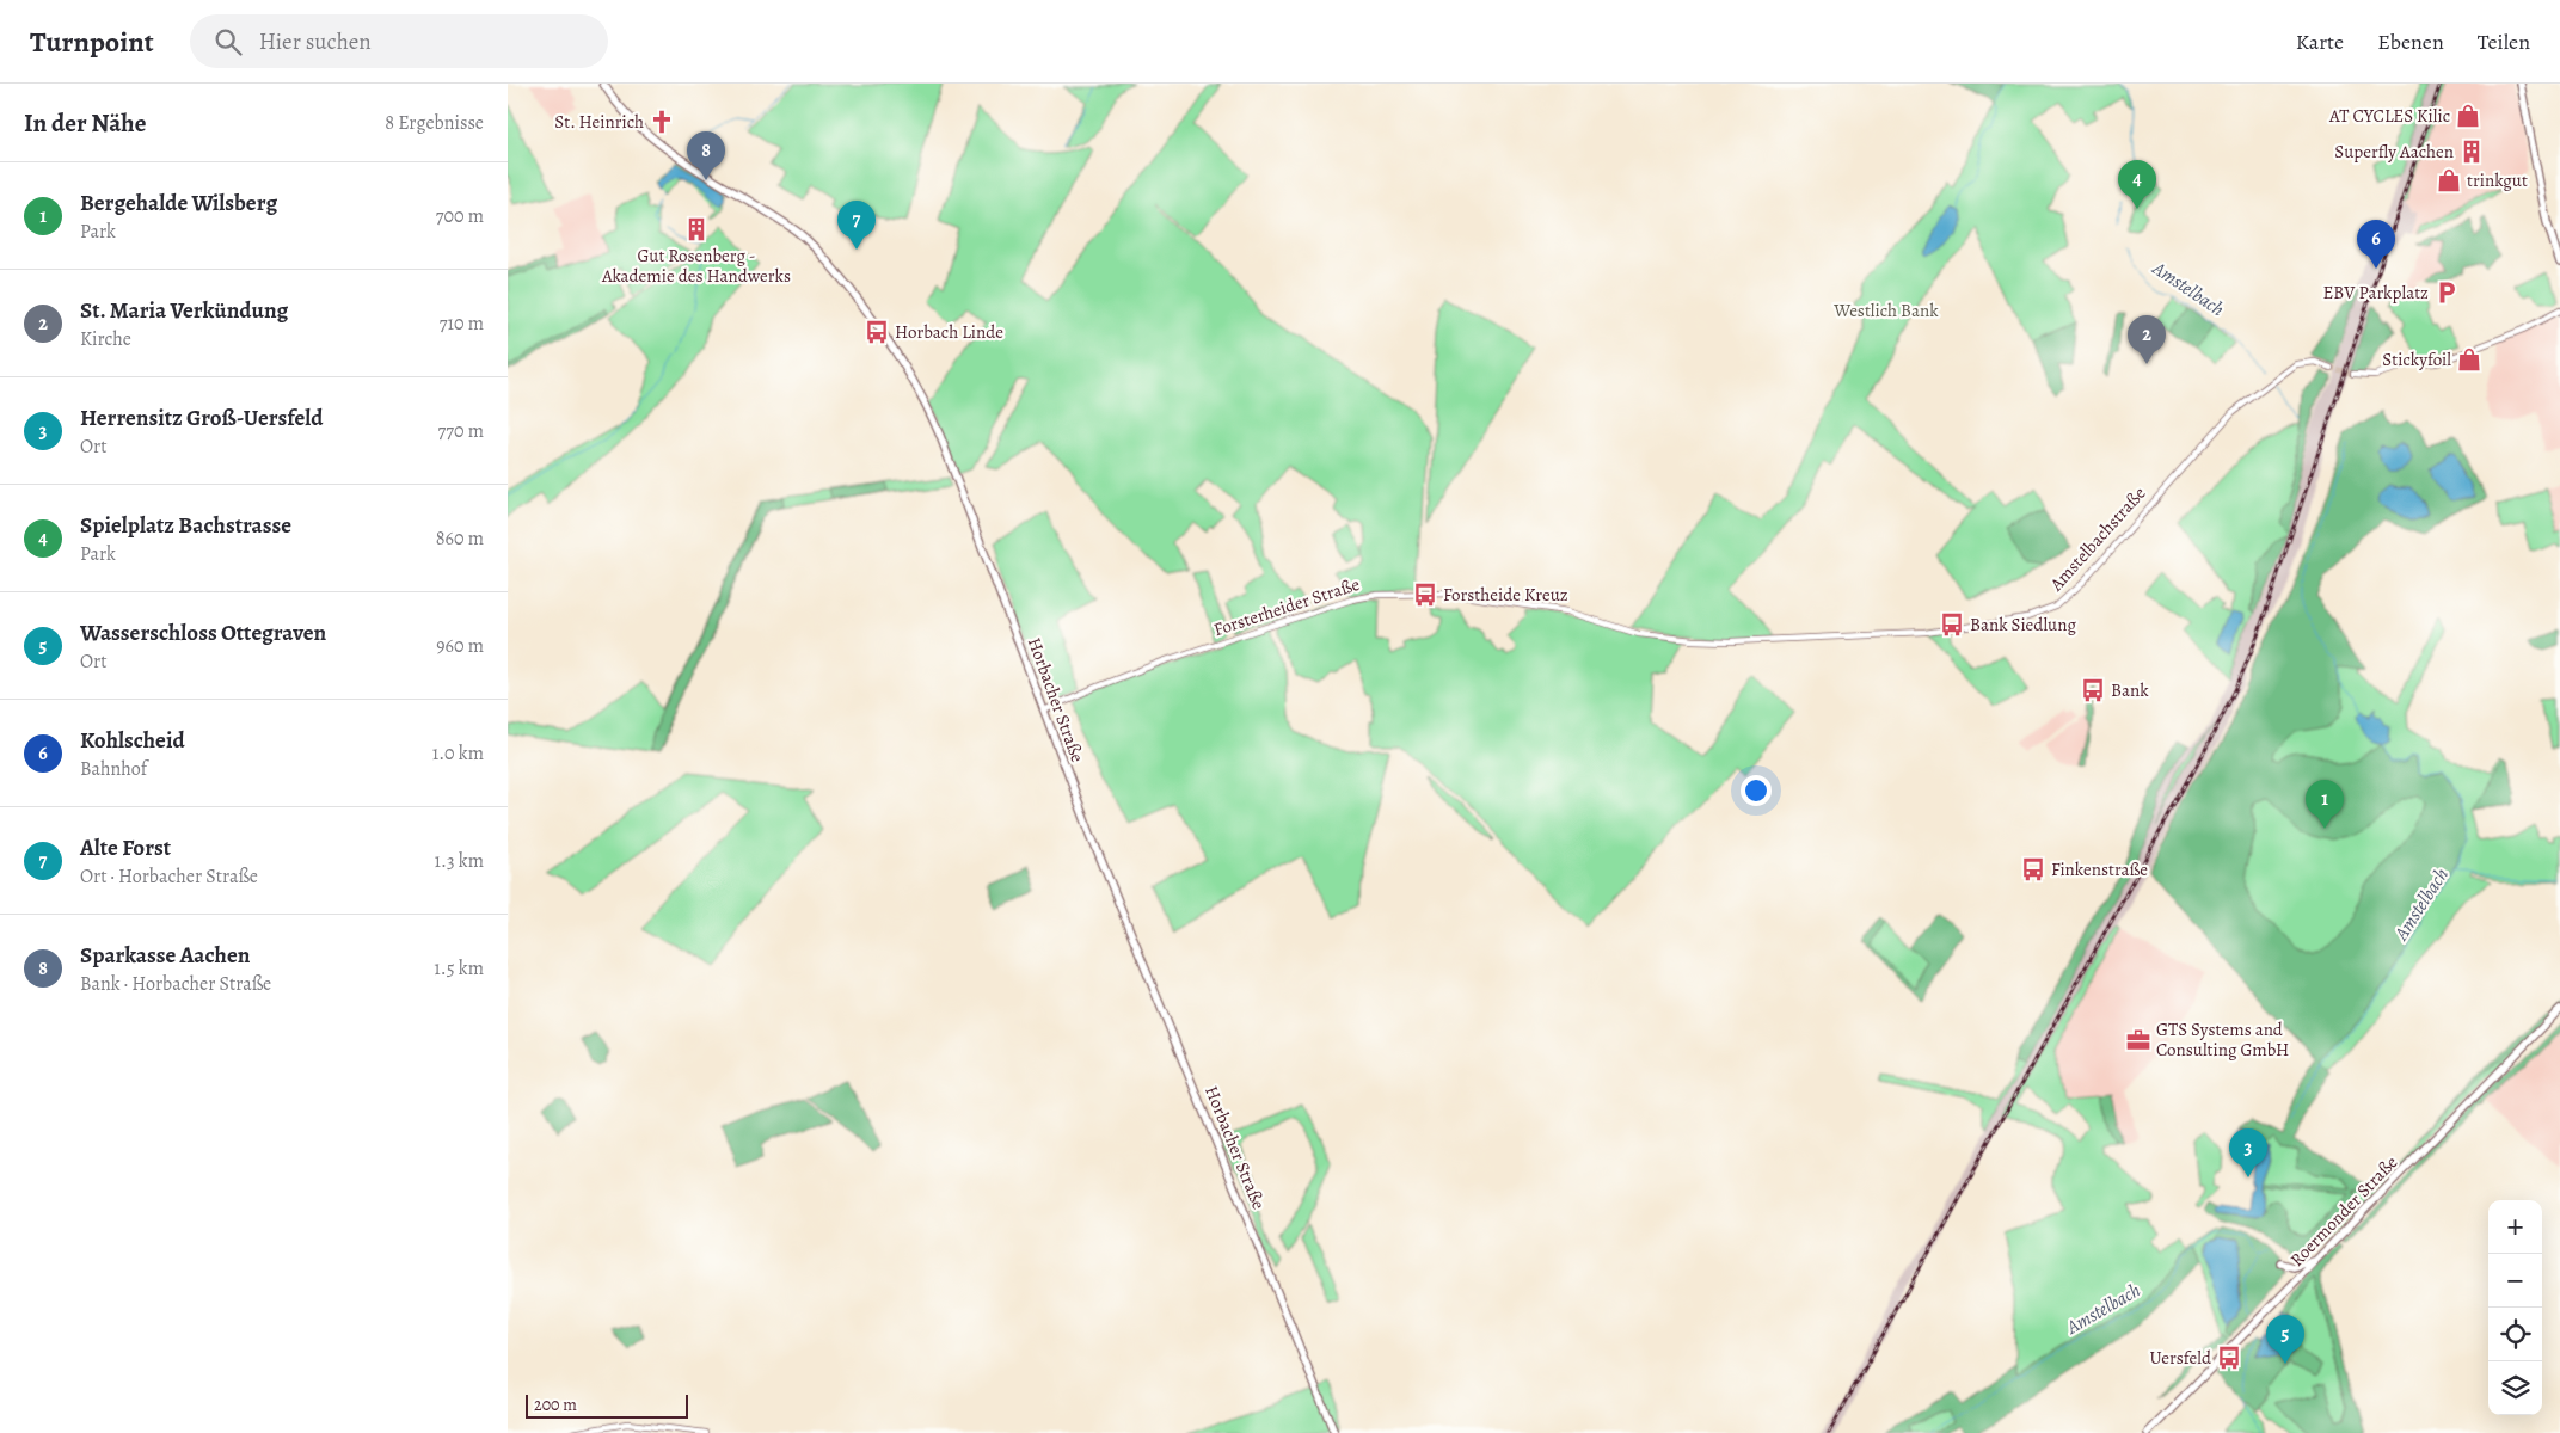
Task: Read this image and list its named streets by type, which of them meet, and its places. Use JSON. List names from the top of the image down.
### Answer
{
  "streets": {
    "main road": ["Horbacher Straße", "Roermonder Straße"],
    "street": ["Amstelbachstraße", "Forsterheider Straße"]
  },
  "crossings": [
    ["Amstelbachstraße", "Forsterheider Straße"],
    ["Forsterheider Straße", "Horbacher Straße"]
  ],
  "water": ["Amstelbach"],
  "parks": ["Westlich Bank"],
  "places": {
    "shop": ["AT CYCLES Kilic", "trinkgut", "Stickyfoil"],
    "church": ["St. Heinrich"],
    "building": ["Superfly Aachen", "Gut Rosenberg - Akademie des Handwerks"],
    "parking": ["EBV Parkplatz"],
    "bus stop": [
      "Horbach Linde",
      "Forstheide Kreuz",
      "Bank Siedlung",
      "Bank",
      "Finkenstraße",
      "Uersfeld"
    ],
    "office": ["GTS Systems and Consulting GmbH"]
  },
  "scale_bar": "200 m",
  "page": {
    "header": "Turnpoint",
    "search": "Hier suchen",
    "nav": ["Karte", "Ebenen", "Teilen"],
    "heading": ["In der Nähe", "8 Ergebnisse"],
    "pins": [
      "8",
      "4",
      "7",
      "6",
      "2",
      "1",
      "3",
      "5"
    ],
    "list": [
      {
        "mark": "1",
        "name": "Bergehalde Wilsberg",
        "note": "Park",
        "value": "700 m"
      },
      {
        "mark": "2",
        "name": "St. Maria Verkündung",
        "note": "Kirche",
        "value": "710 m"
      },
      {
        "mark": "3",
        "name": "Herrensitz Groß-Uersfeld",
        "note": "Ort",
        "value": "770 m"
      },
      {
        "mark": "4",
        "name": "Spielplatz Bachstrasse",
        "note": "Park",
        "value": "860 m"
      },
      {
        "mark": "5",
        "name": "Wasserschloss Ottegraven",
        "note": "Ort",
        "value": "960 m"
      },
      {
        "mark": "6",
        "name": "Kohlscheid",
        "note": "Bahnhof",
        "value": "1.0 km"
      },
      {
        "mark": "7",
        "name": "Alte Forst",
        "note": "Ort · Horbacher Straße",
        "value": "1.3 km"
      },
      {
        "mark": "8",
        "name": "Sparkasse Aachen",
        "note": "Bank · Horbacher Straße",
        "value": "1.5 km"
      }
    ],
    "map_buttons": ["+", "−"],
    "scale": "200 m"
  }
}
